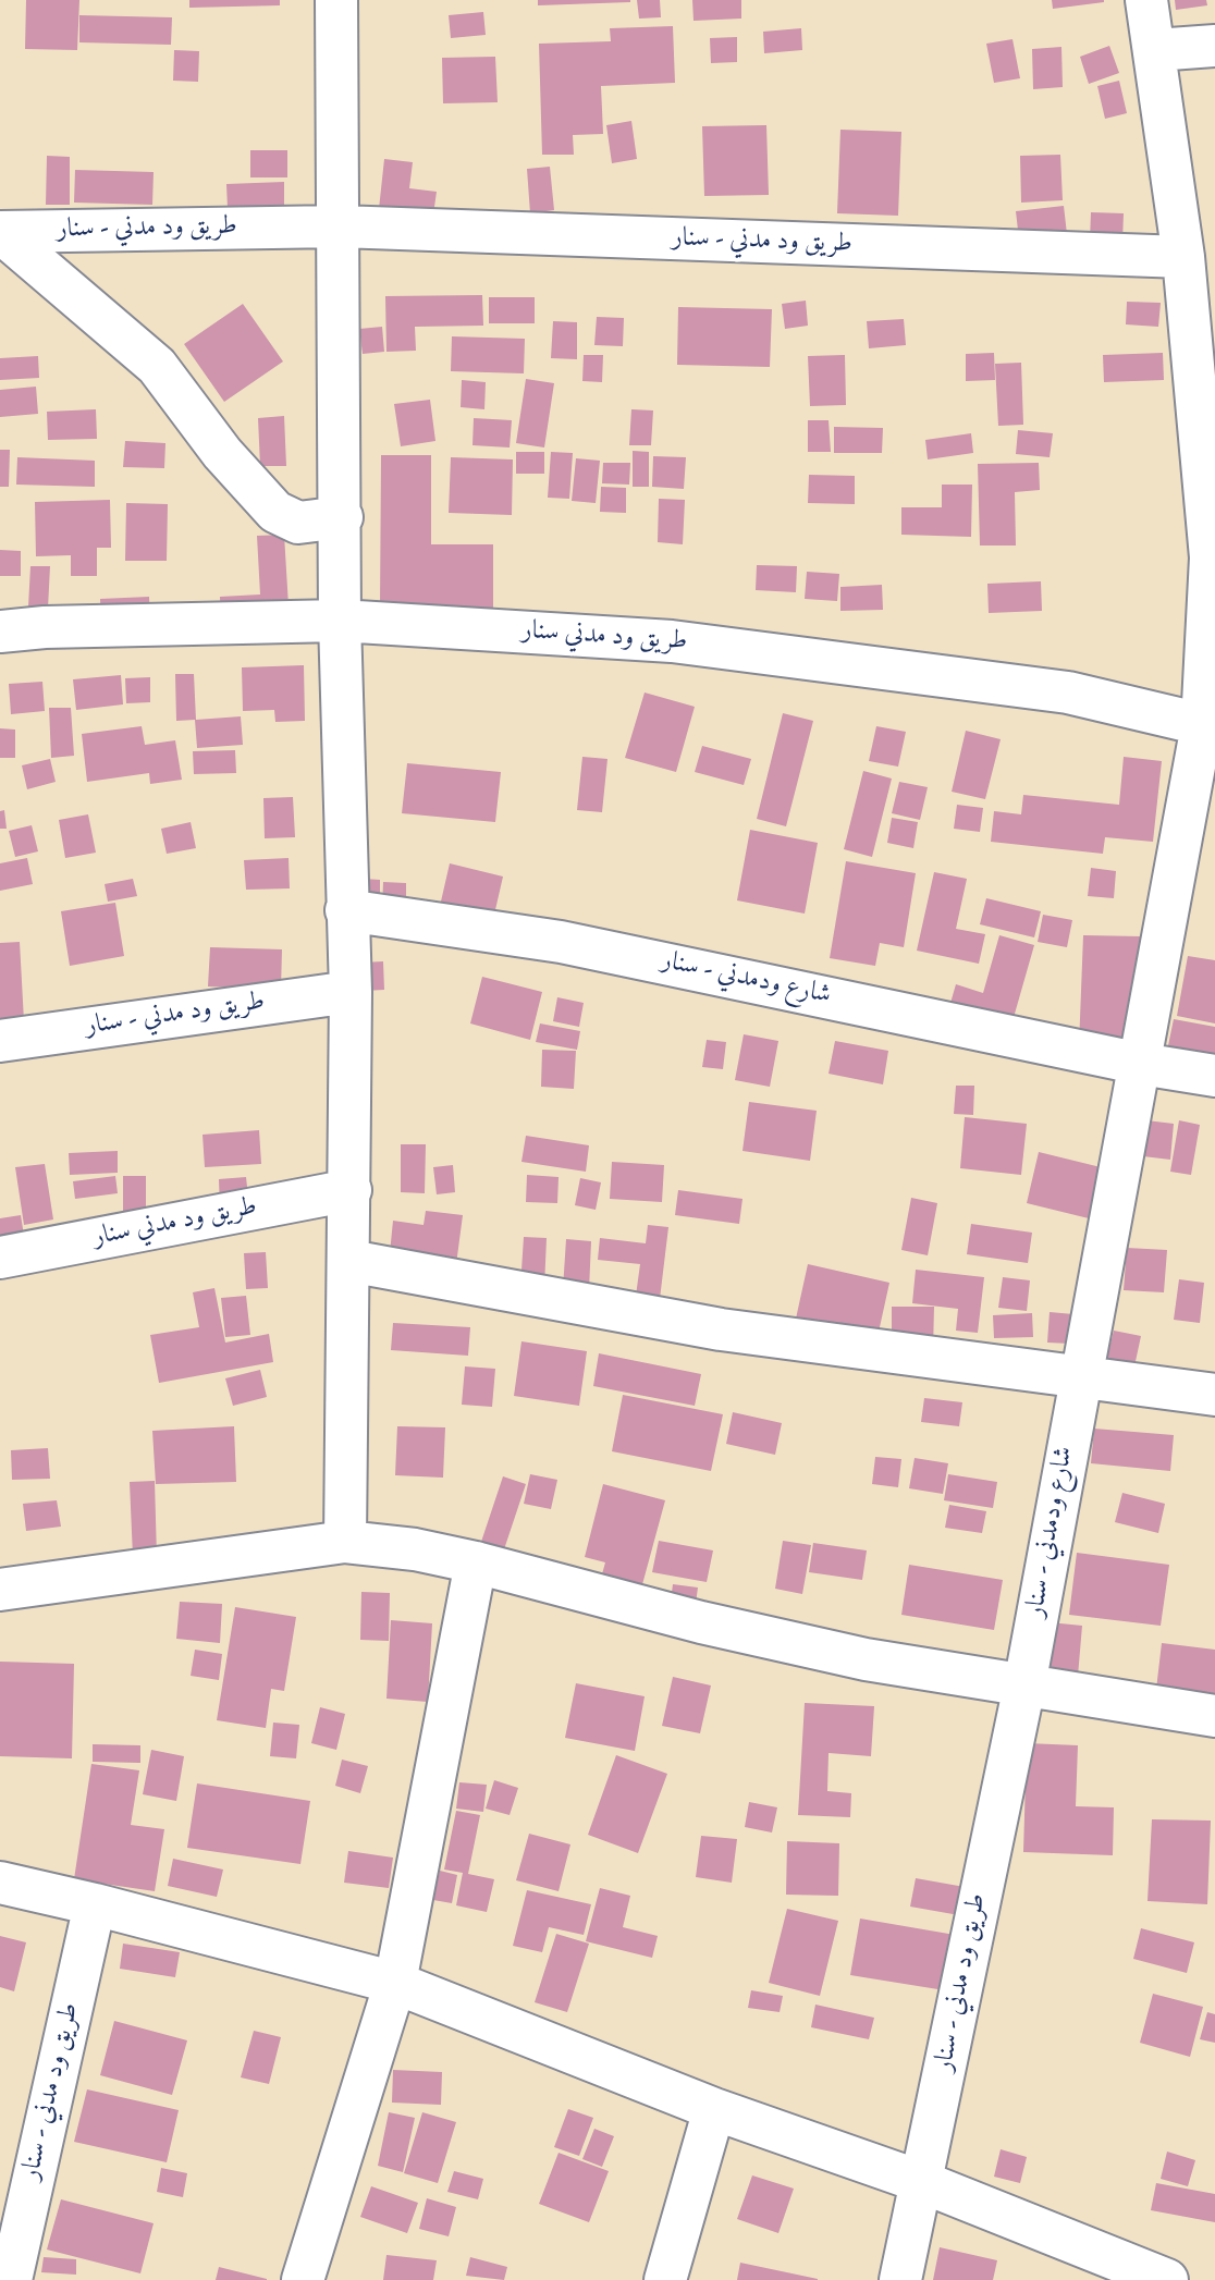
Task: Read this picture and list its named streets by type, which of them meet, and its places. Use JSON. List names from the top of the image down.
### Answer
{
  "streets": {
    "street": ["طريق ود مدني - سنار", "طريق ود مدني سنار", "شارع ودمدني - سنار"]
  },
  "crossings": [
    ["طريق ود مدني - سنار", "شارع ودمدني - سنار"],
    ["طريق ود مدني سنار", "شارع ودمدني - سنار"]
  ]
}
